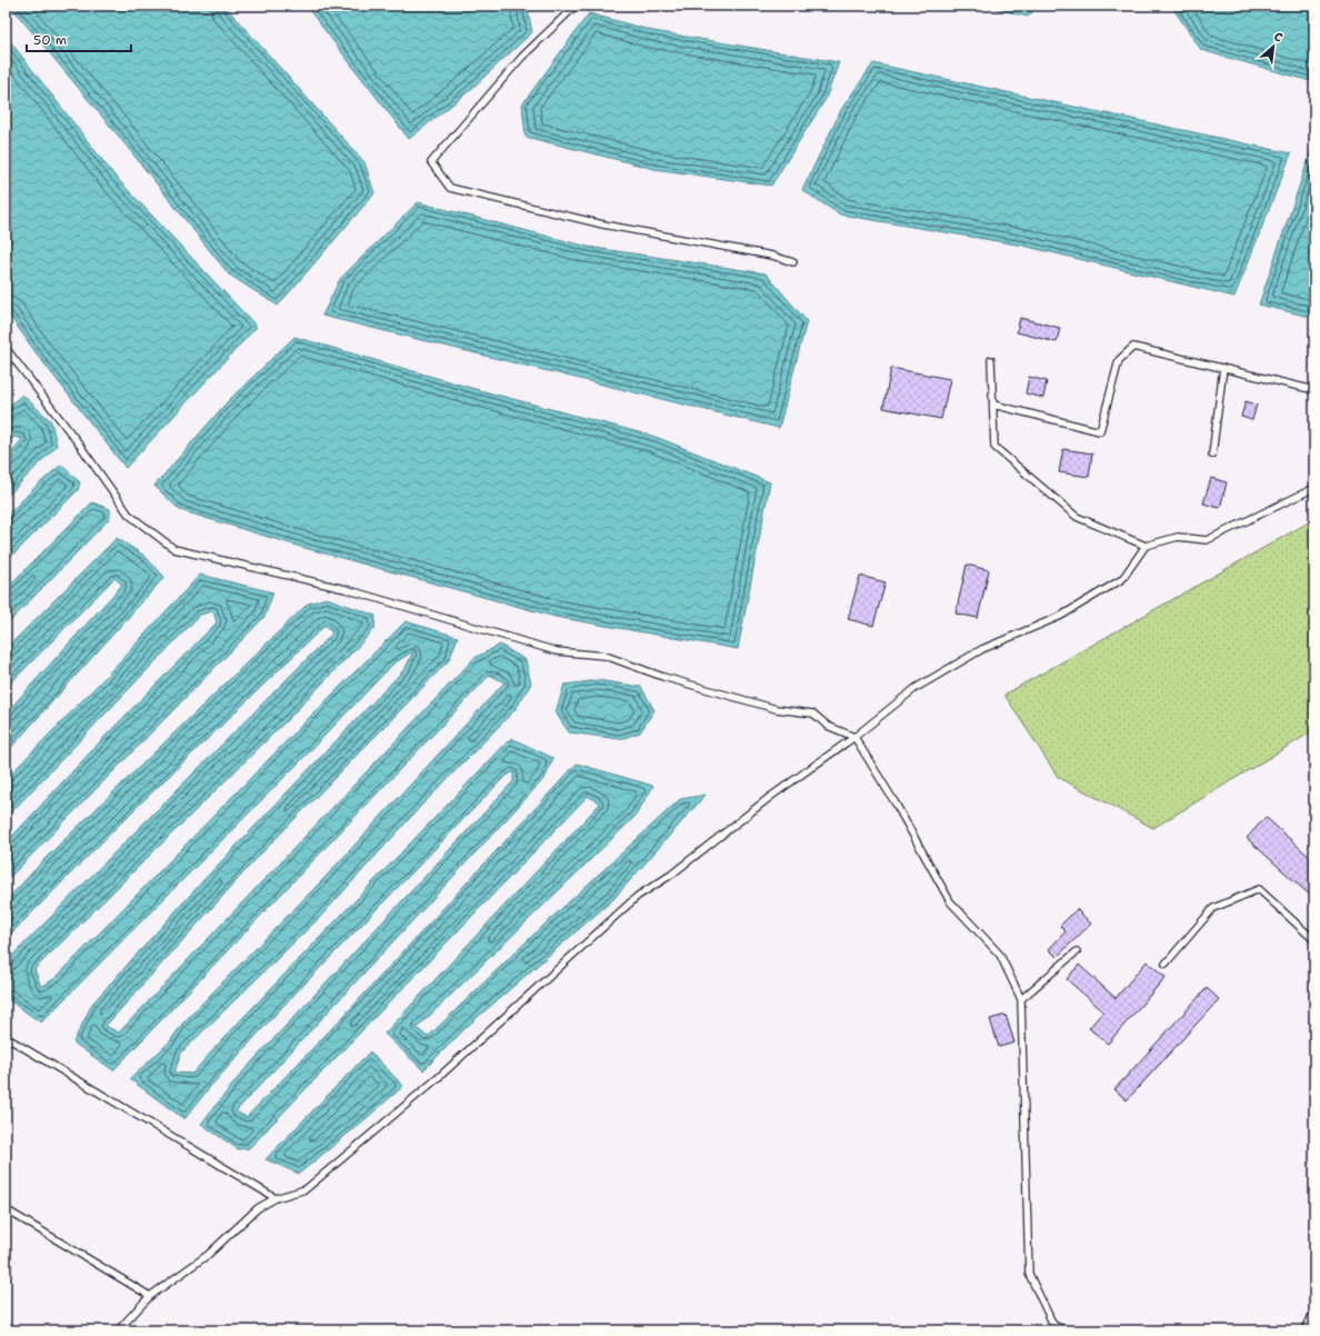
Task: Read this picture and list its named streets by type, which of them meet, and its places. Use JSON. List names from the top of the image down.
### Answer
{
  "scale_bar": "50 m",
  "north": "top right"
}
